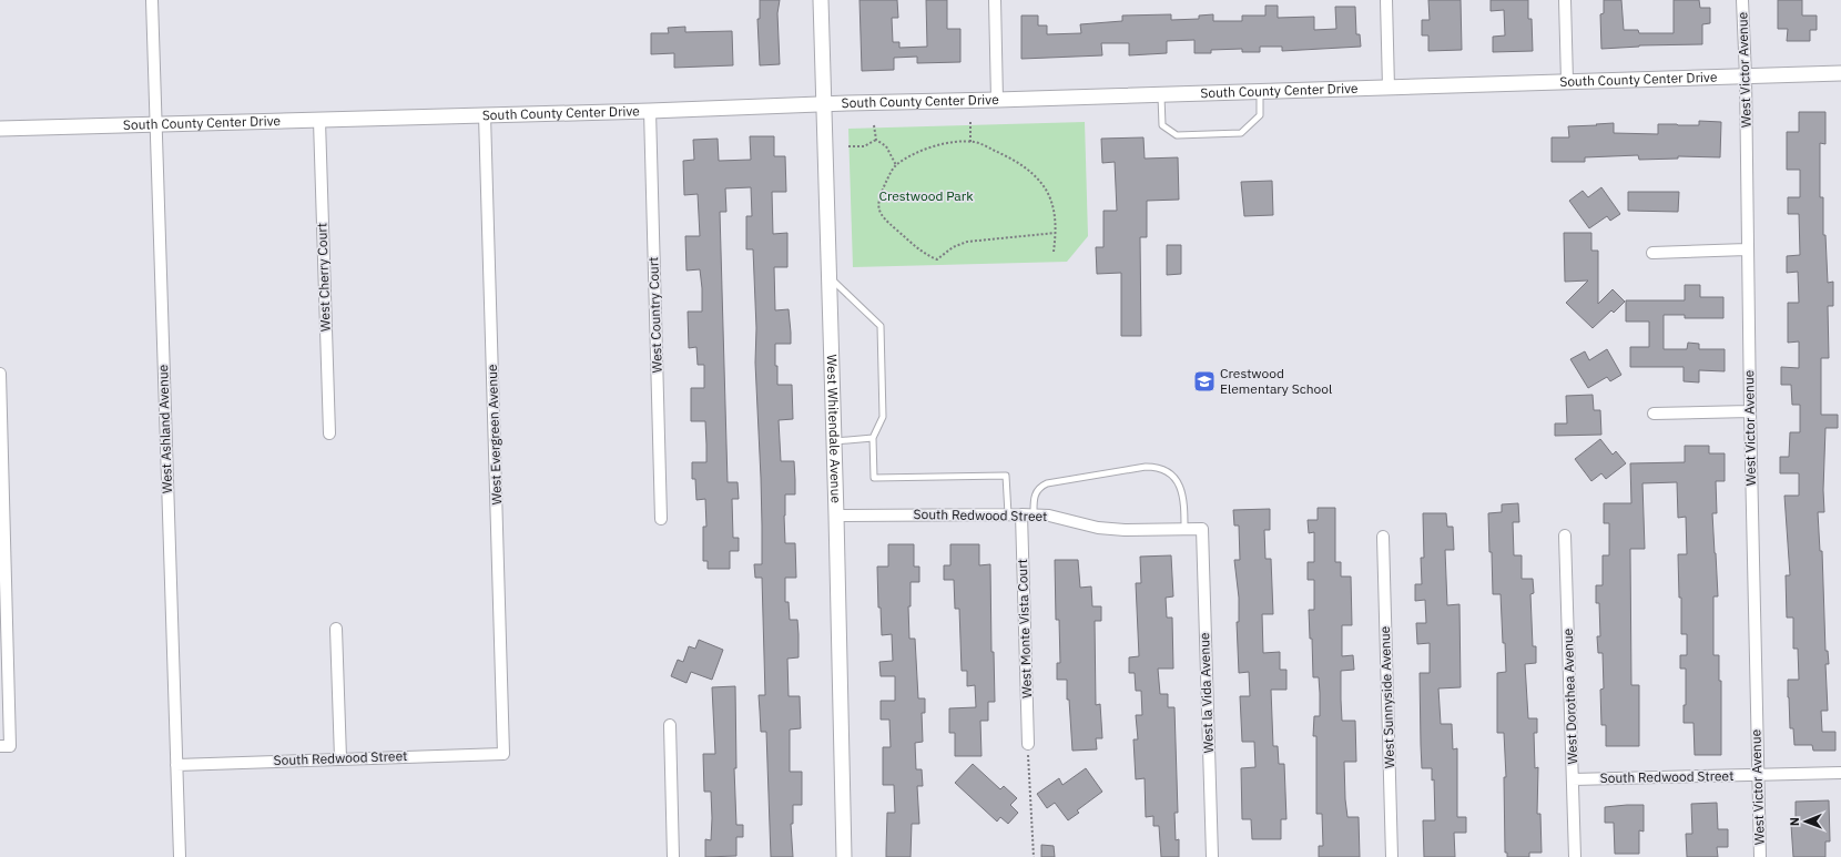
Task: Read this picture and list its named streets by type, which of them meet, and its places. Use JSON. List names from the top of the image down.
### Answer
{
  "streets": {
    "street": [
      "West Victor Avenue",
      "South County Center Drive",
      "West Cherry Court",
      "West Country Court",
      "West Whitendale Avenue",
      "West Ashland Avenue",
      "West Evergreen Avenue",
      "South Redwood Street",
      "West Monte Vista Court",
      "West la Vida Avenue",
      "West Dorothea Avenue",
      "West Sunnyside Avenue"
    ]
  },
  "crossings": [
    ["West Victor Avenue", "South County Center Drive"],
    ["West Victor Avenue", "South Redwood Street"],
    ["South County Center Drive", "West Cherry Court"],
    ["South County Center Drive", "West Country Court"],
    ["South County Center Drive", "West Whitendale Avenue"],
    ["South County Center Drive", "West Ashland Avenue"],
    ["South County Center Drive", "West Evergreen Avenue"],
    ["West Whitendale Avenue", "South Redwood Street"],
    ["West Ashland Avenue", "South Redwood Street"],
    ["West Evergreen Avenue", "South Redwood Street"],
    ["South Redwood Street", "West Monte Vista Court"],
    ["South Redwood Street", "West la Vida Avenue"],
    ["South Redwood Street", "West Dorothea Avenue"]
  ],
  "parks": ["Crestwood Park"],
  "places": {
    "school or university": ["Crestwood Elementary School"]
  },
  "north": "left"
}
